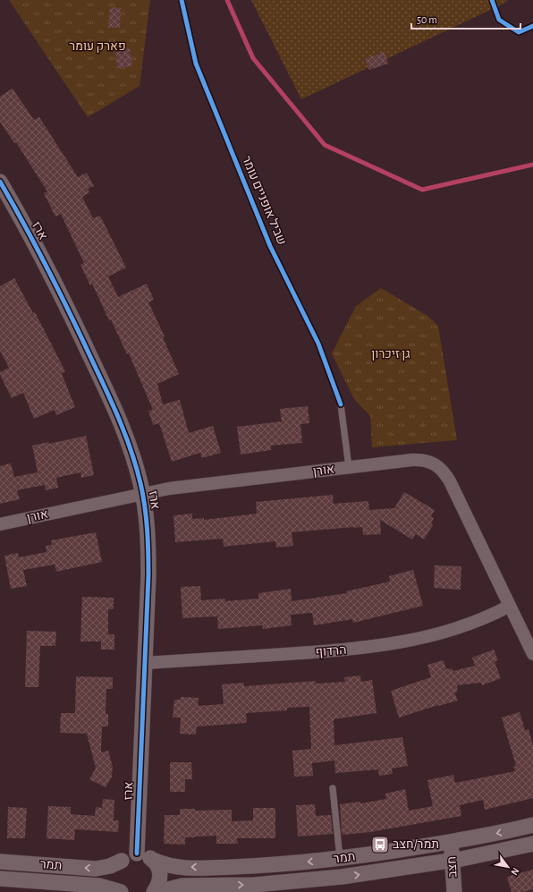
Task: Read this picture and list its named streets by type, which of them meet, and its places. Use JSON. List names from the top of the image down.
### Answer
{
  "streets": {
    "street": [
      "ארז",
      "אורן",
      "הרדוף",
      "תמר",
      "חצב"
    ],
    "cycle path": ["שביל אופניים עומר"]
  },
  "crossings": [
    ["ארז", "אורן"],
    ["ארז", "הרדוף"],
    ["ארז", "תמר"],
    ["אורן", "הרדוף"],
    ["תמר", "חצב"]
  ],
  "parks": ["פארק עומר", "גן זיכרון"],
  "places": {
    "bus stop": ["תמר/חצב"]
  },
  "scale_bar": "50 m",
  "north": "bottom right"
}
